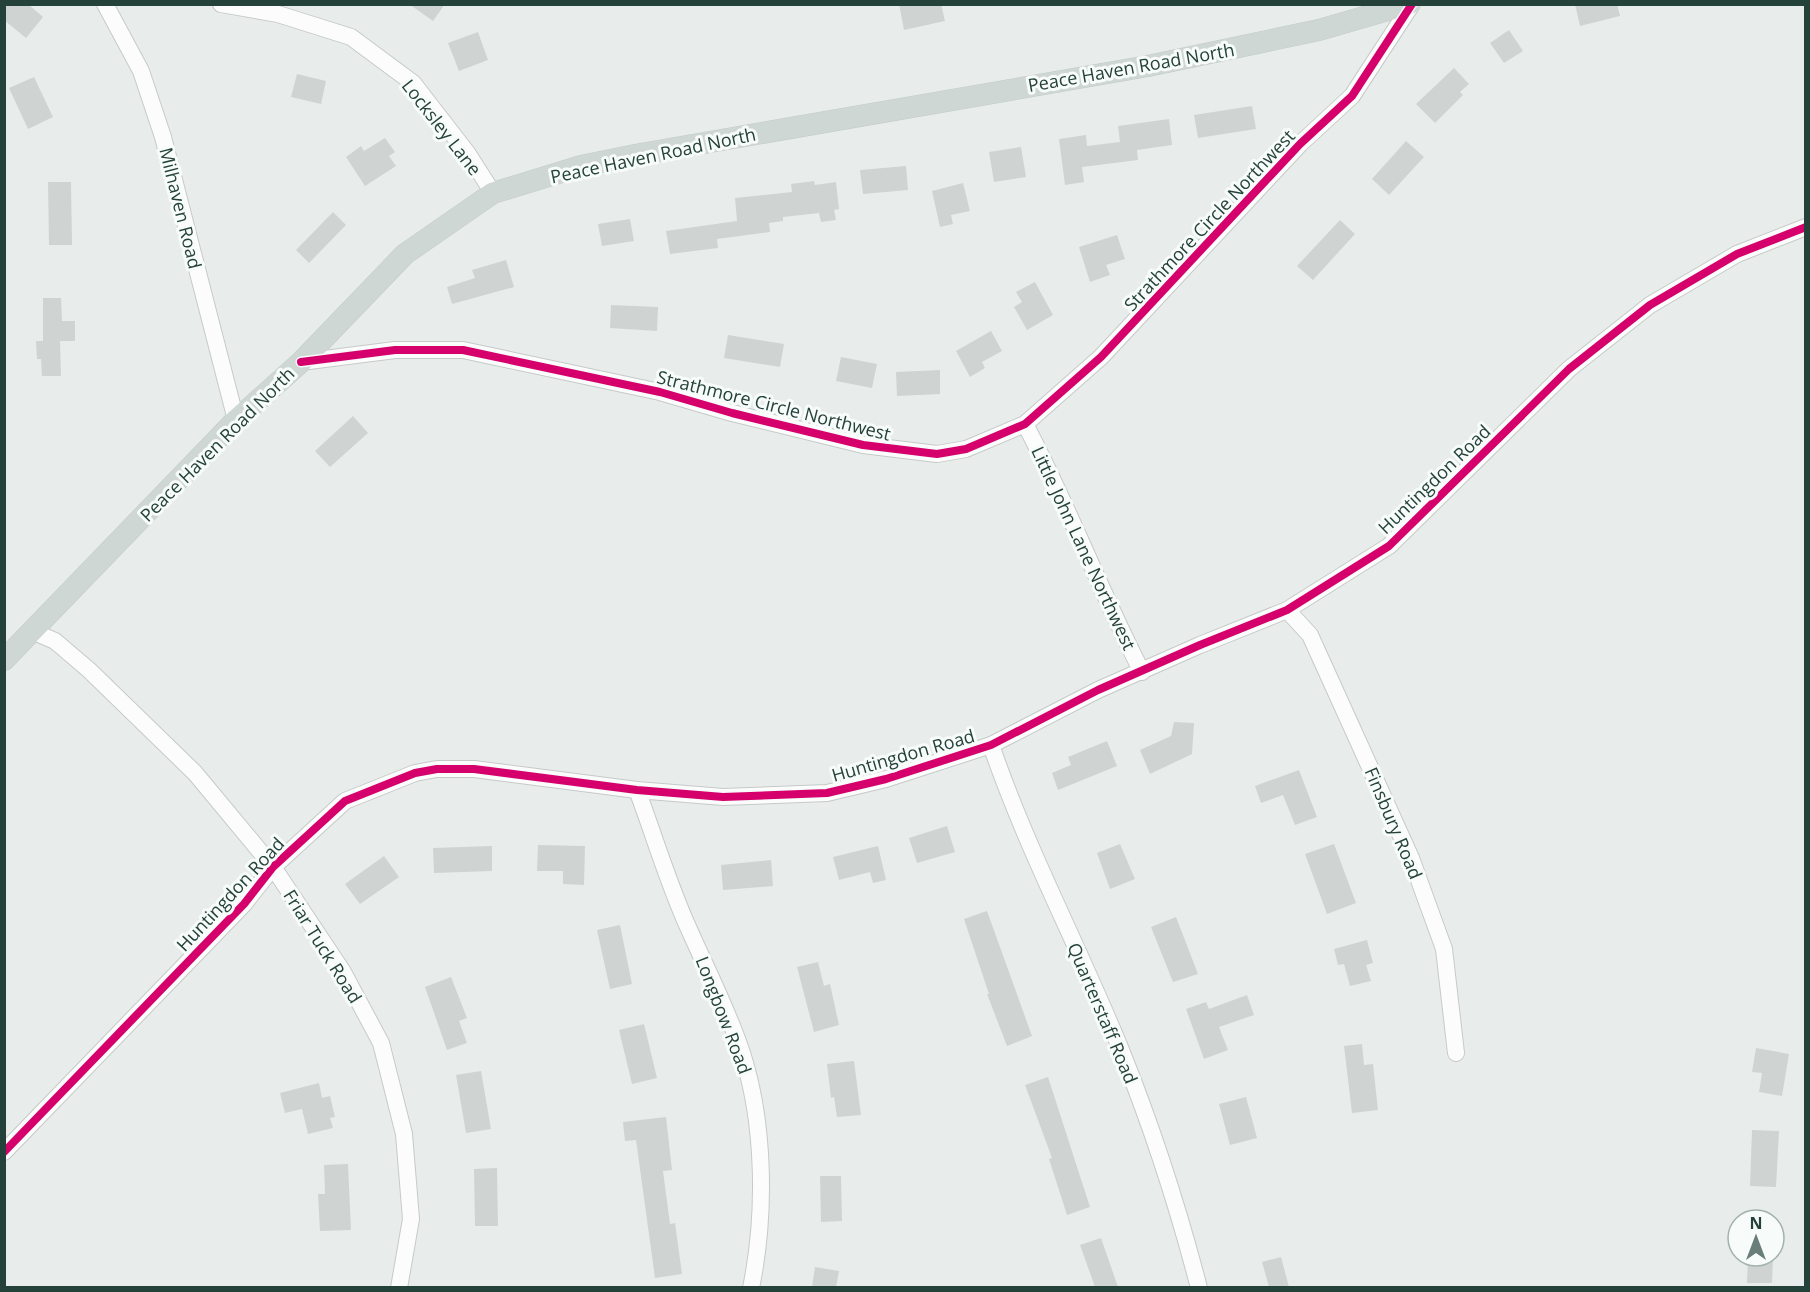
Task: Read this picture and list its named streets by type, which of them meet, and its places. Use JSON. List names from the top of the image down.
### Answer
{
  "streets": {
    "main road": ["Peace Haven Road North"],
    "street": [
      "Locksley Lane",
      "Milhaven Road",
      "Strathmore Circle Northwest",
      "Huntingdon Road",
      "Little John Lane Northwest",
      "Finsbury Road",
      "Friar Tuck Road",
      "Quarterstaff Road",
      "Longbow Road"
    ]
  },
  "crossings": [
    ["Peace Haven Road North", "Locksley Lane"],
    ["Peace Haven Road North", "Milhaven Road"],
    ["Peace Haven Road North", "Strathmore Circle Northwest"],
    ["Peace Haven Road North", "Friar Tuck Road"],
    ["Strathmore Circle Northwest", "Little John Lane Northwest"],
    ["Huntingdon Road", "Little John Lane Northwest"],
    ["Huntingdon Road", "Finsbury Road"],
    ["Huntingdon Road", "Friar Tuck Road"],
    ["Huntingdon Road", "Quarterstaff Road"],
    ["Huntingdon Road", "Longbow Road"]
  ],
  "north": "top"
}
